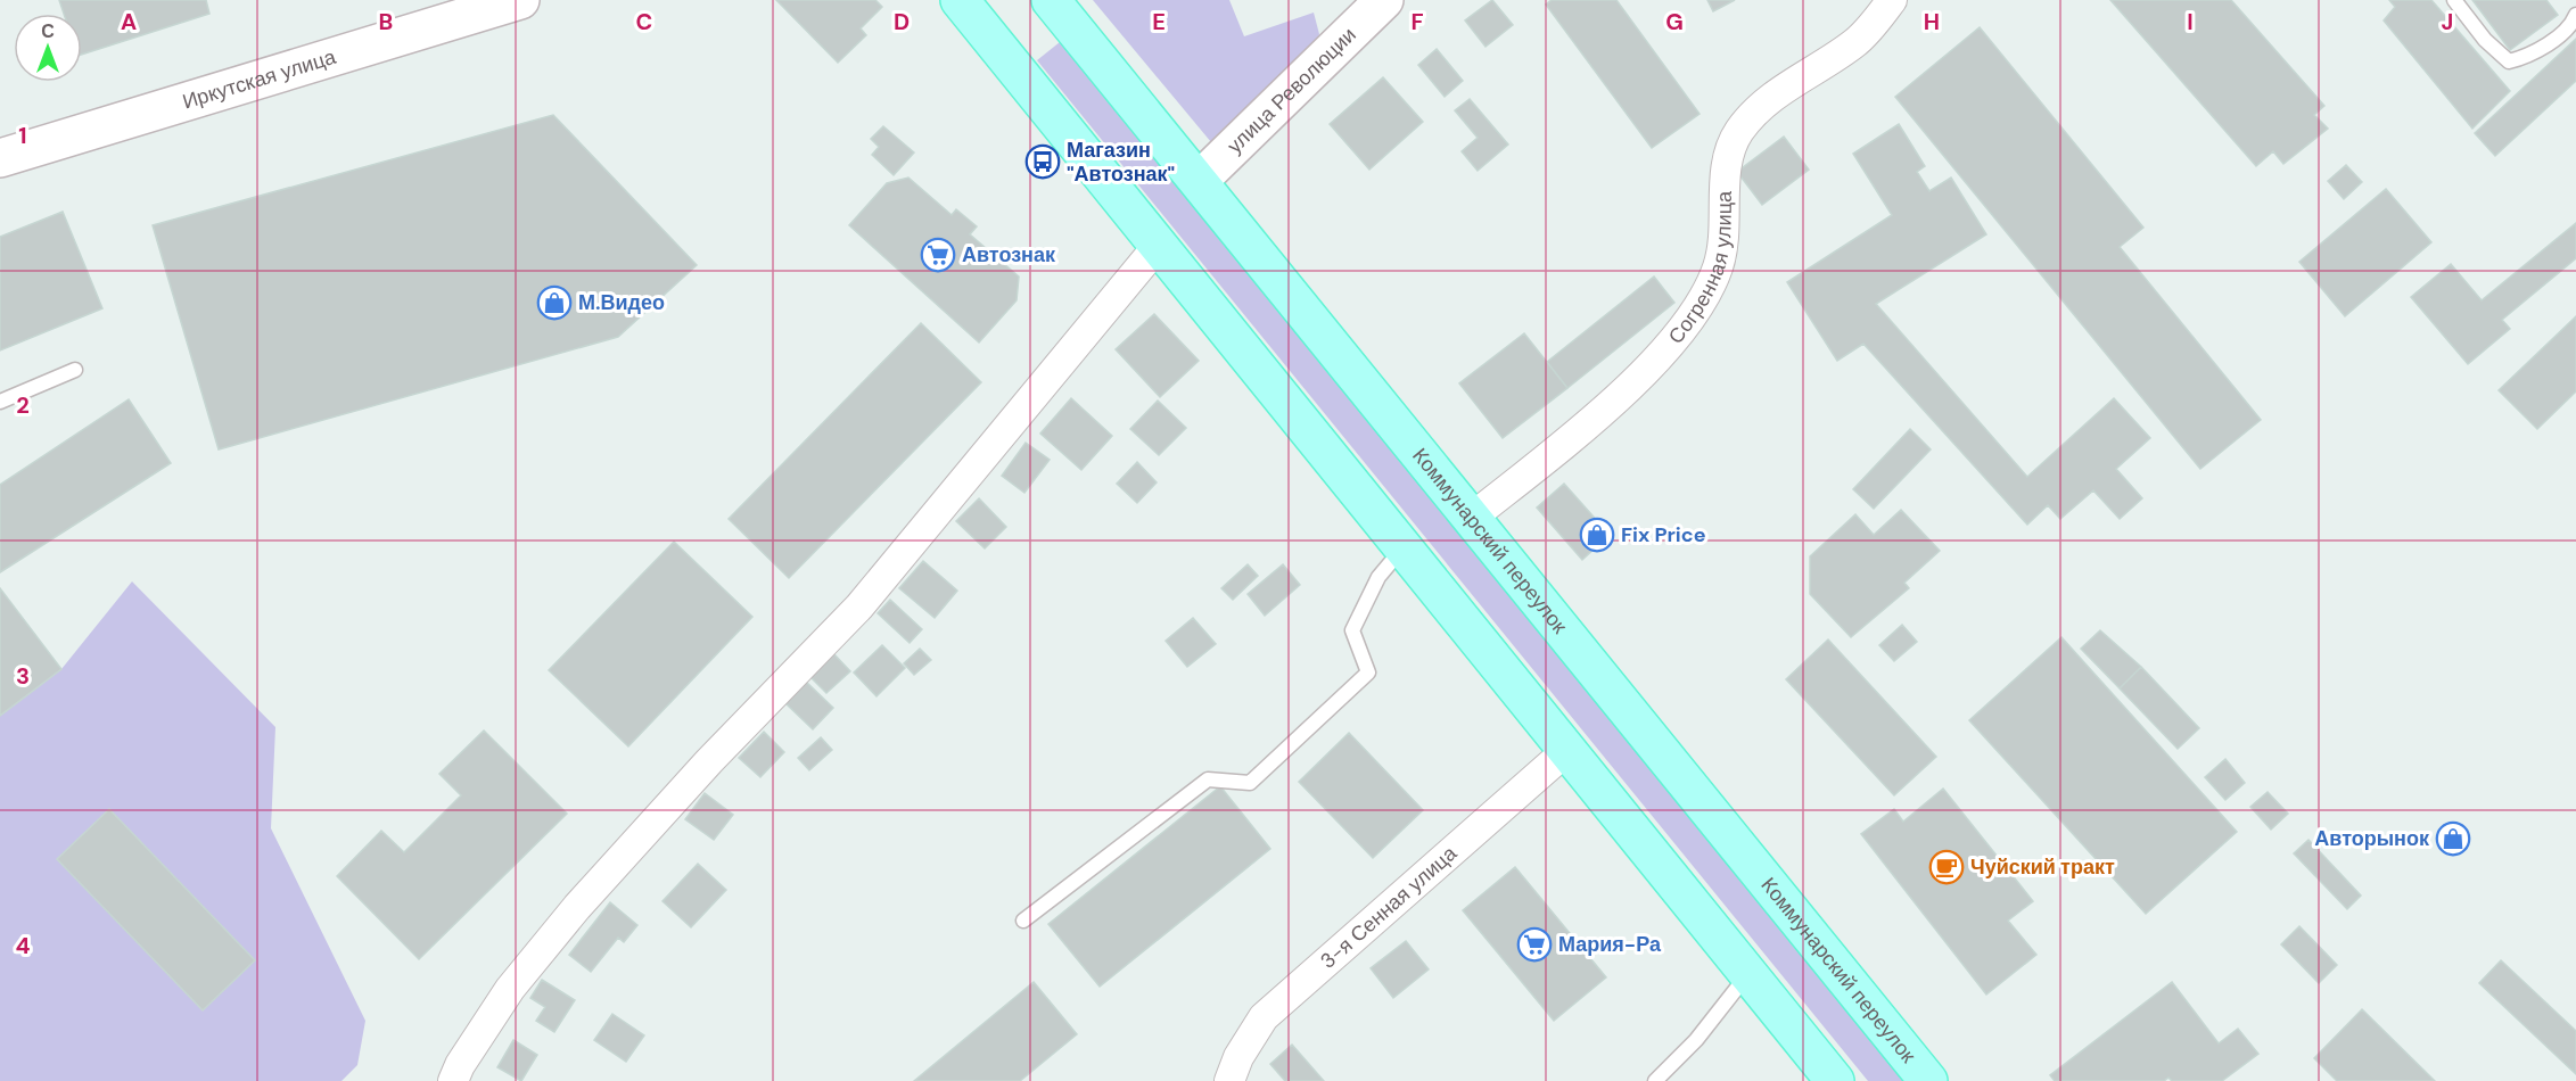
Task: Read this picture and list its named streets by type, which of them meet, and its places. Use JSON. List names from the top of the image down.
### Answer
{
  "streets": {
    "main road": ["Иркутская улица", "улица Революции", "Коммунарский переулок"],
    "street": ["Согренная улица", "3-я Сенная улица"]
  },
  "crossings": [
    ["улица Революции", "Коммунарский переулок"],
    ["Согренная улица", "Коммунарский переулок"]
  ],
  "places": {
    "bus stop": ["Магазин \"Автознак\""],
    "supermarket": ["Автознак", "Мария-Ра"],
    "shop": ["М.Видео", "Fix Price", "Авторынок"],
    "cafe": ["Чуйский тракт"]
  },
  "north": "top",
  "grid": {
    "columns": [
      "A",
      "B",
      "C",
      "D",
      "E",
      "F",
      "G",
      "H",
      "I",
      "J"
    ],
    "rows": [
      "1",
      "2",
      "3",
      "4"
    ]
  }
}
